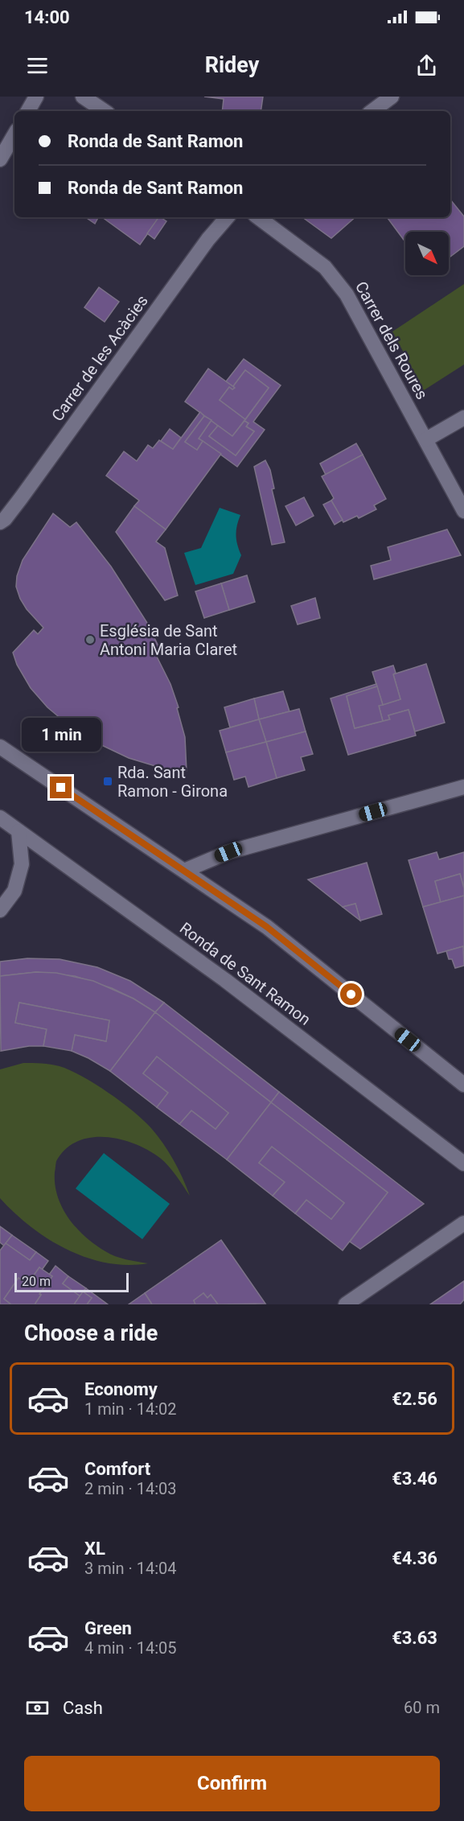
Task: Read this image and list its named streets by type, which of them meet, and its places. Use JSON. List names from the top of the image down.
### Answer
{
  "streets": {
    "street": ["Carrer dels Roures", "Carrer de les Acàcies", "Ronda de Sant Ramon"]
  },
  "places": {
    "other": ["Església de Sant Antoni Maria Claret"],
    "transit": ["Rda. Sant Ramon - Girona"]
  },
  "scale_bar": "20 m",
  "north": "bottom right",
  "page": {
    "status": "14:00",
    "header": "Ridey",
    "banner": ["Ronda de Sant Ramon", "Ronda de Sant Ramon"],
    "bubble": "1 min",
    "scale": "20 m",
    "heading": "Choose a ride",
    "list": [
      {
        "name": "Economy",
        "note": "1 min · 14:02",
        "value": "€2.56"
      },
      {
        "name": "Comfort",
        "note": "2 min · 14:03",
        "value": "€3.46"
      },
      {
        "name": "XL",
        "note": "3 min · 14:04",
        "value": "€4.36"
      },
      {
        "name": "Green",
        "note": "4 min · 14:05",
        "value": "€3.63"
      }
    ],
    "pay": ["Cash", "60 m"],
    "buttons": "Confirm"
  }
}
